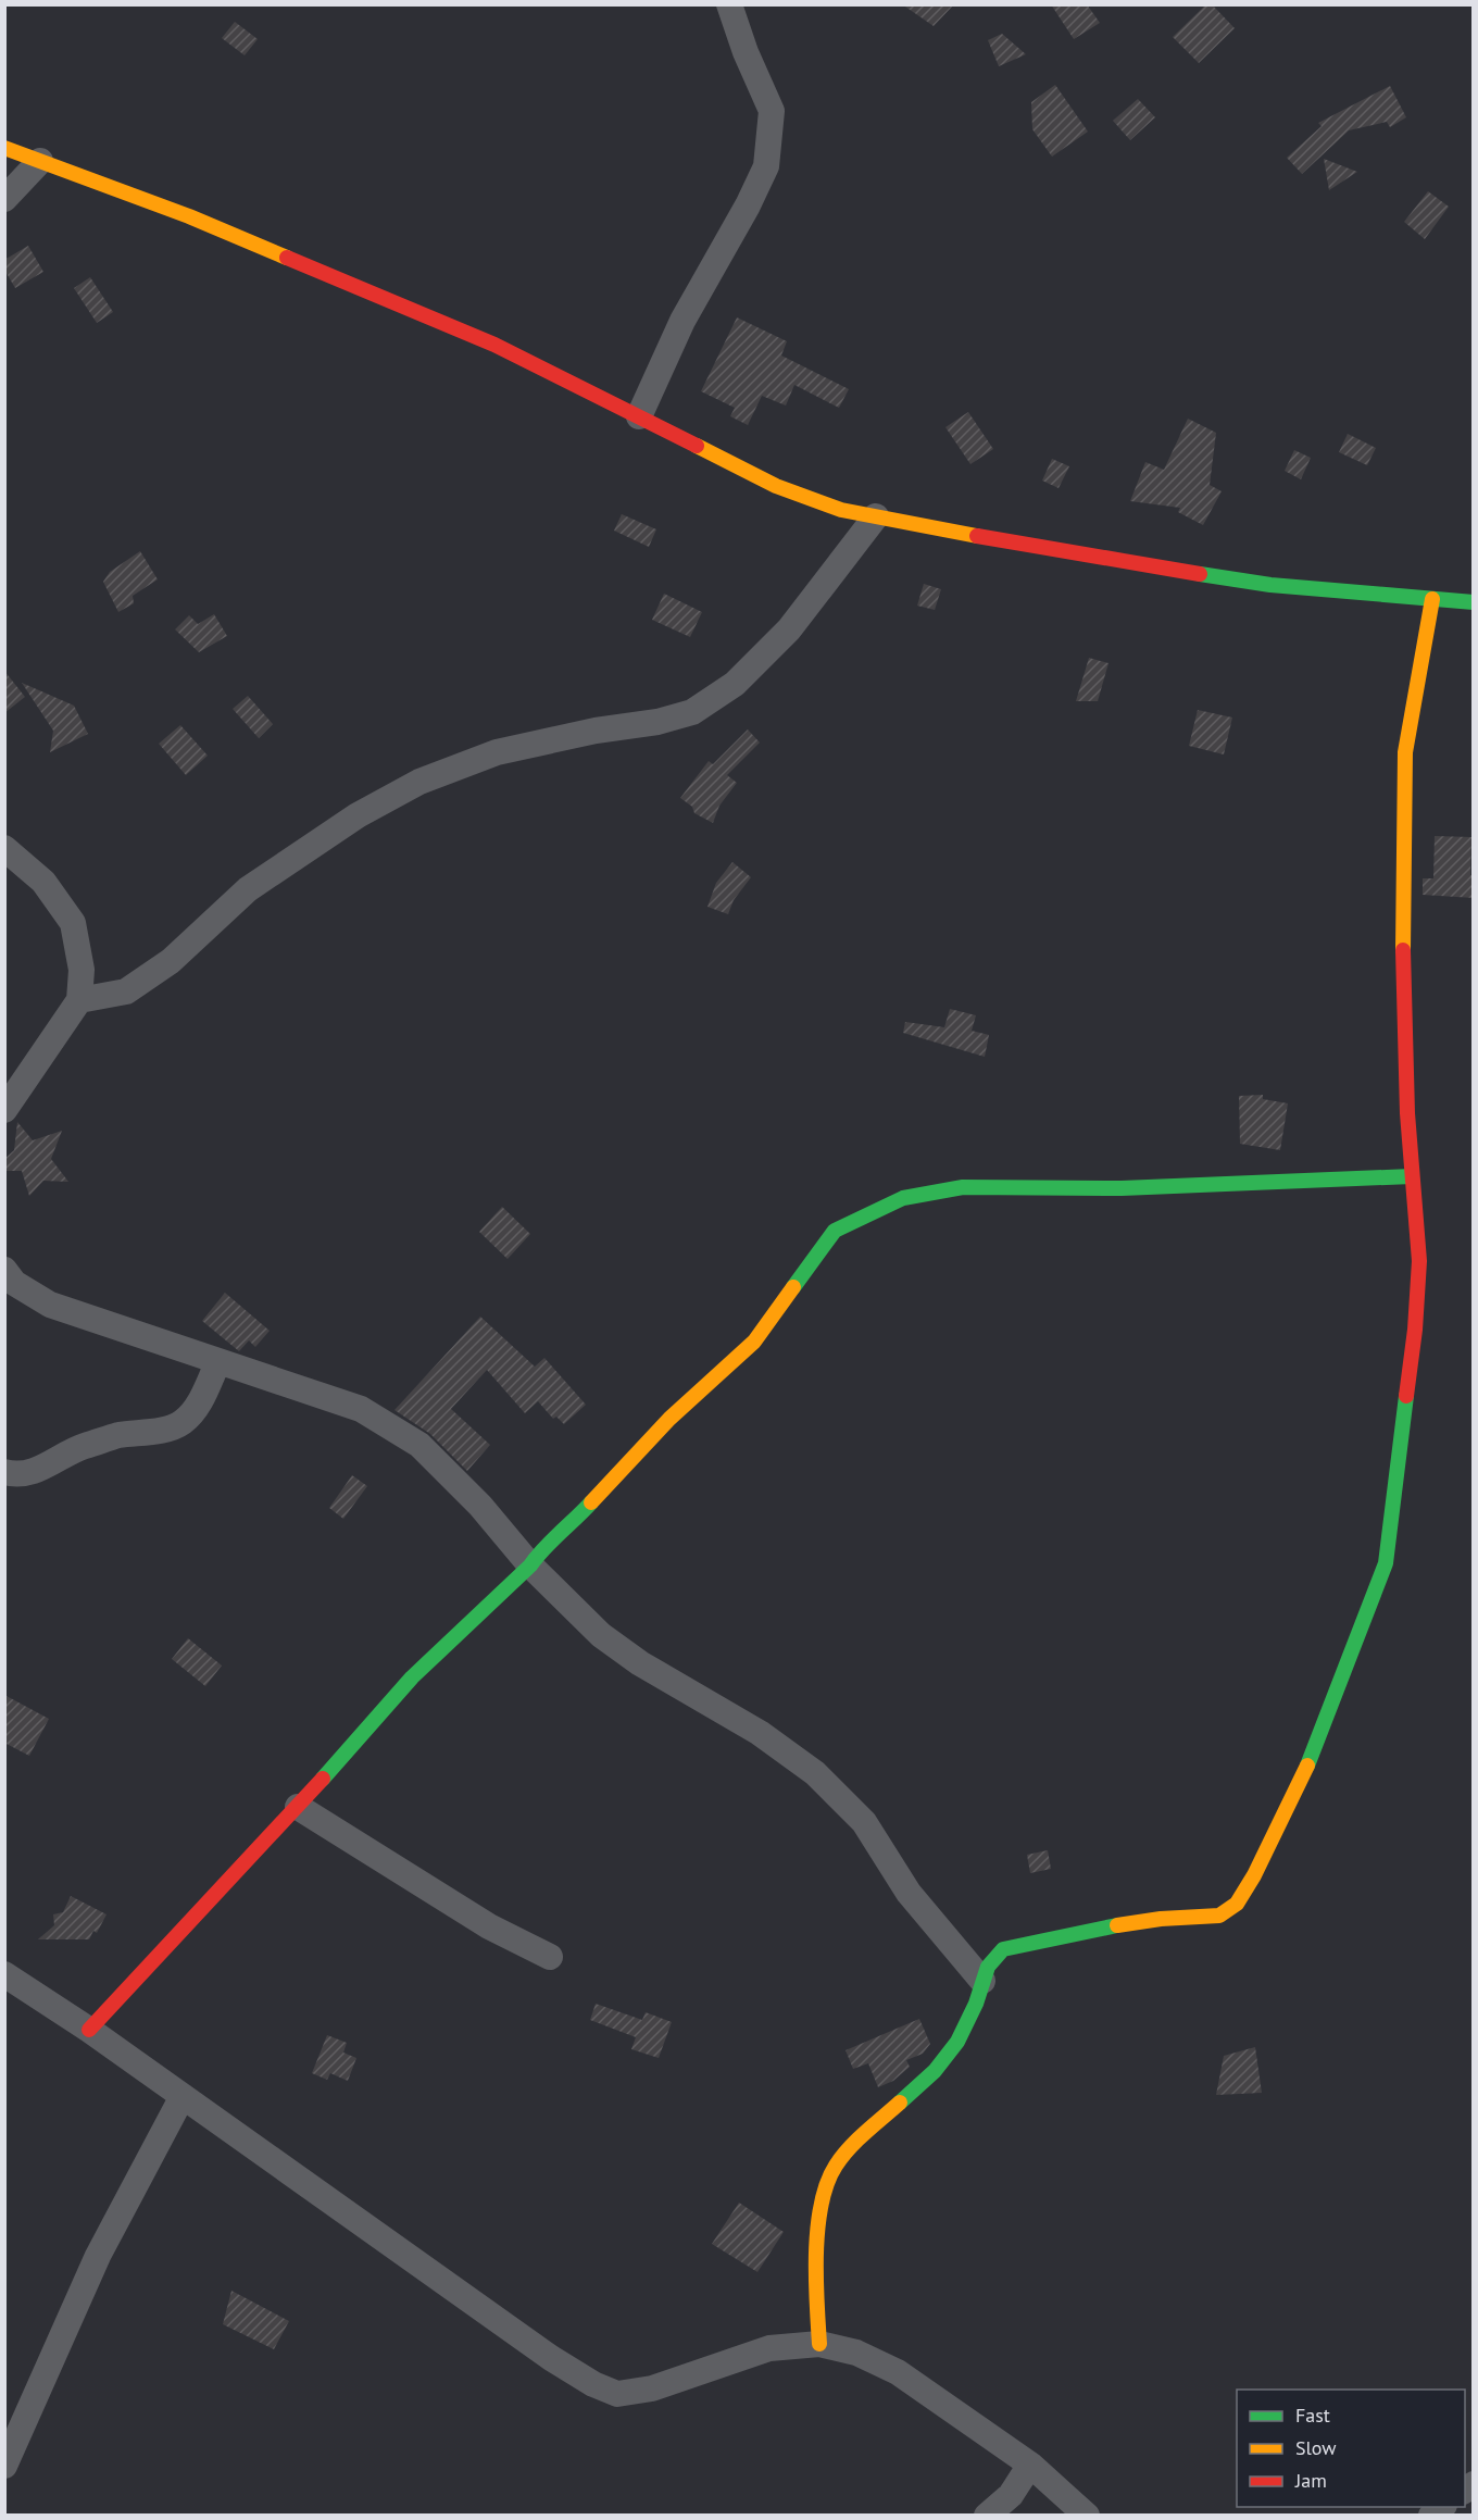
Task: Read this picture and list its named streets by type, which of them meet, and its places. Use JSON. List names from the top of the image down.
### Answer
{
  "legend": ["Fast", "Slow", "Jam"]
}
